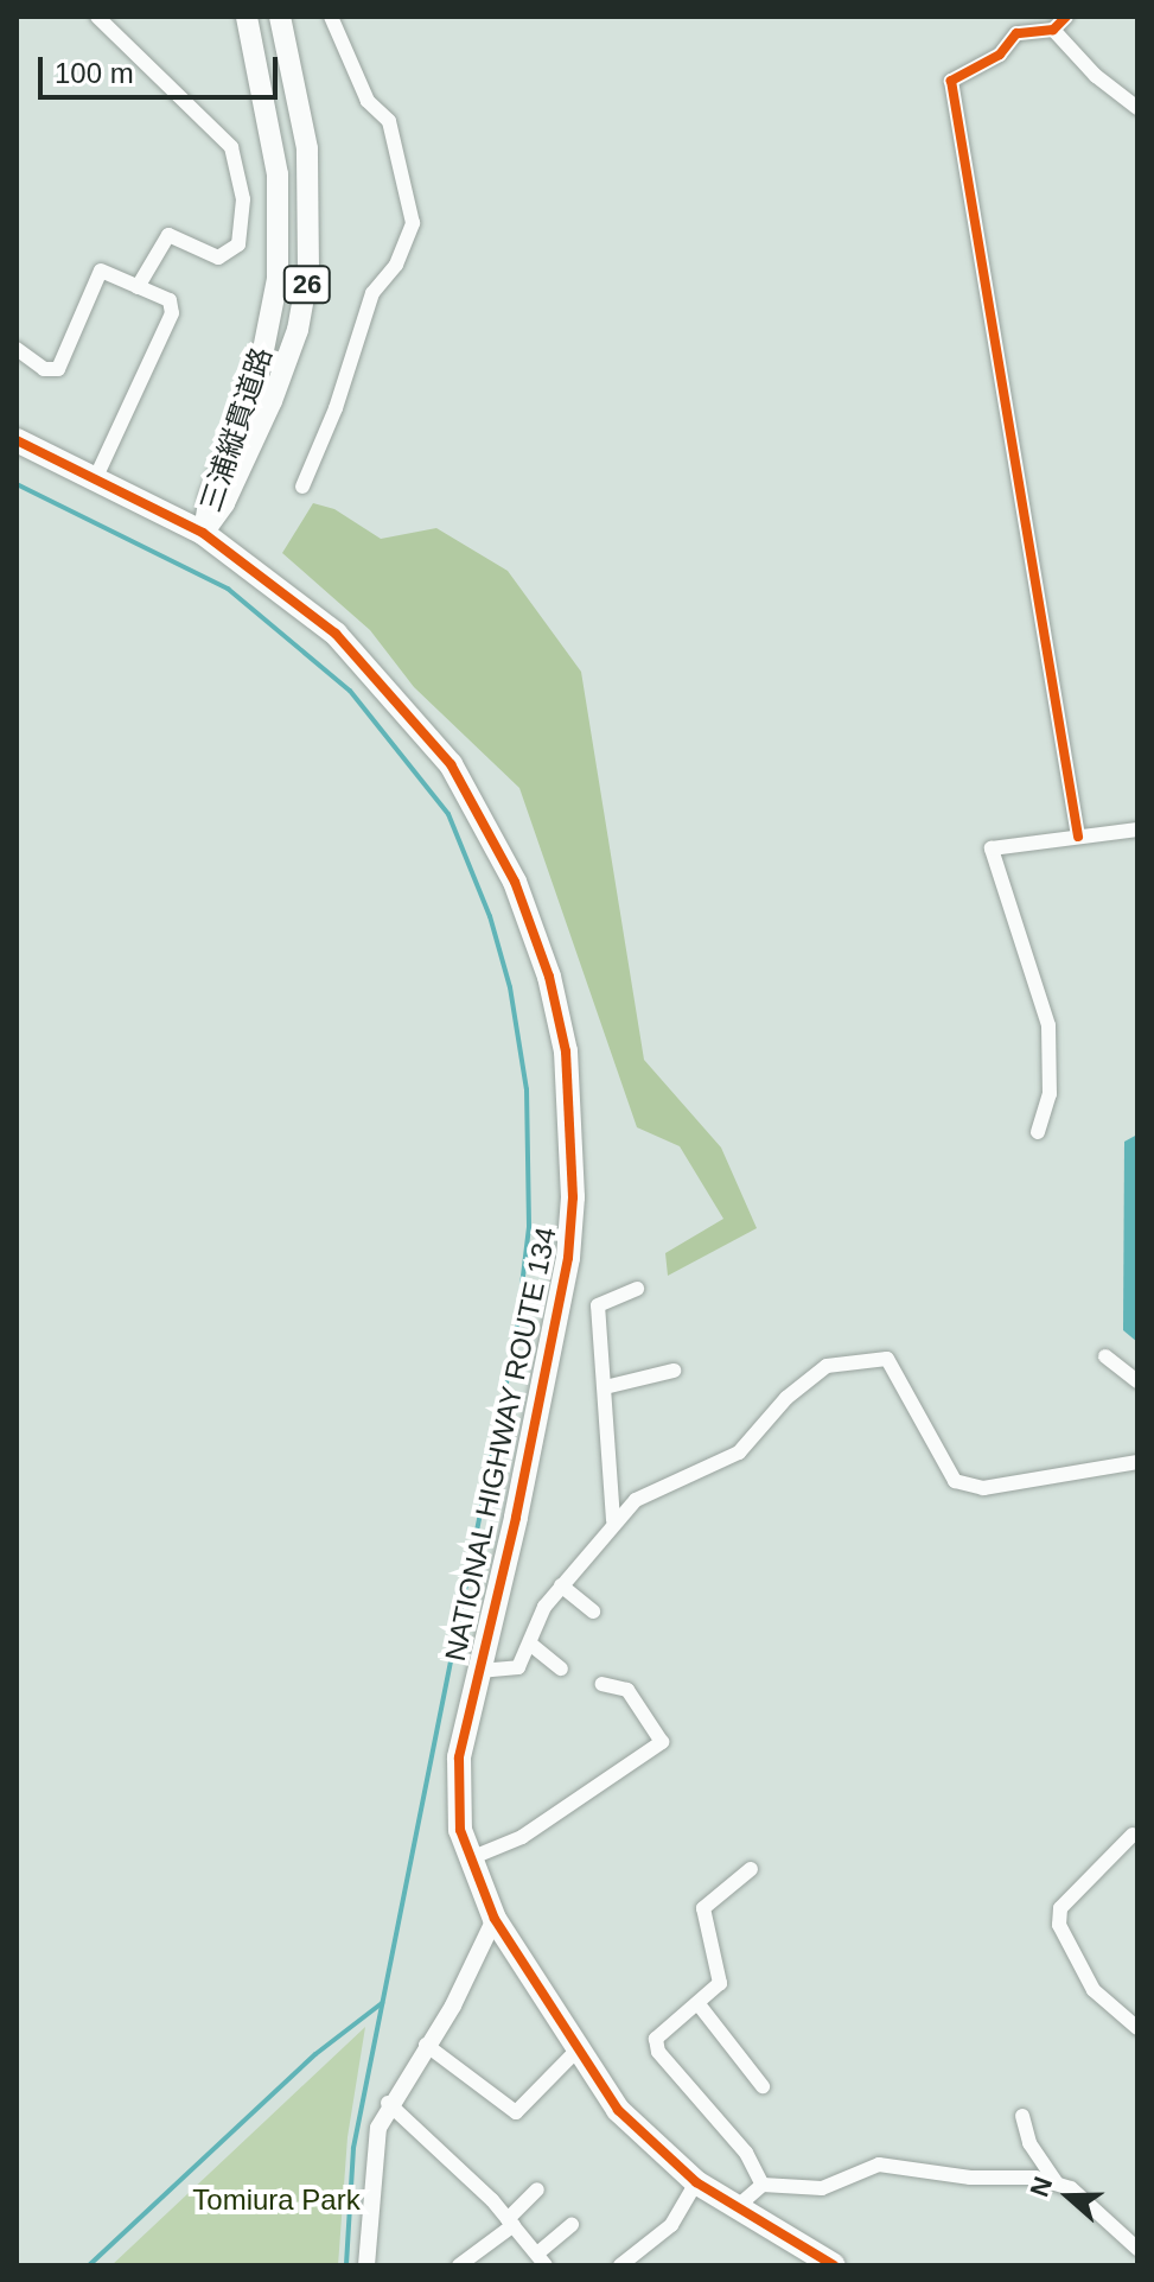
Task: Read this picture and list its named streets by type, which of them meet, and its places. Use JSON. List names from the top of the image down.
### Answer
{
  "streets": {
    "highway": ["NATIONAL HIGHWAY ROUTE 134"],
    "main road": ["26", "三浦縦貫道路"]
  },
  "crossings": [
    ["三浦縦貫道路", "NATIONAL HIGHWAY ROUTE 134"]
  ],
  "parks": ["Tomiura Park"],
  "scale_bar": "100 m",
  "north": "left"
}
